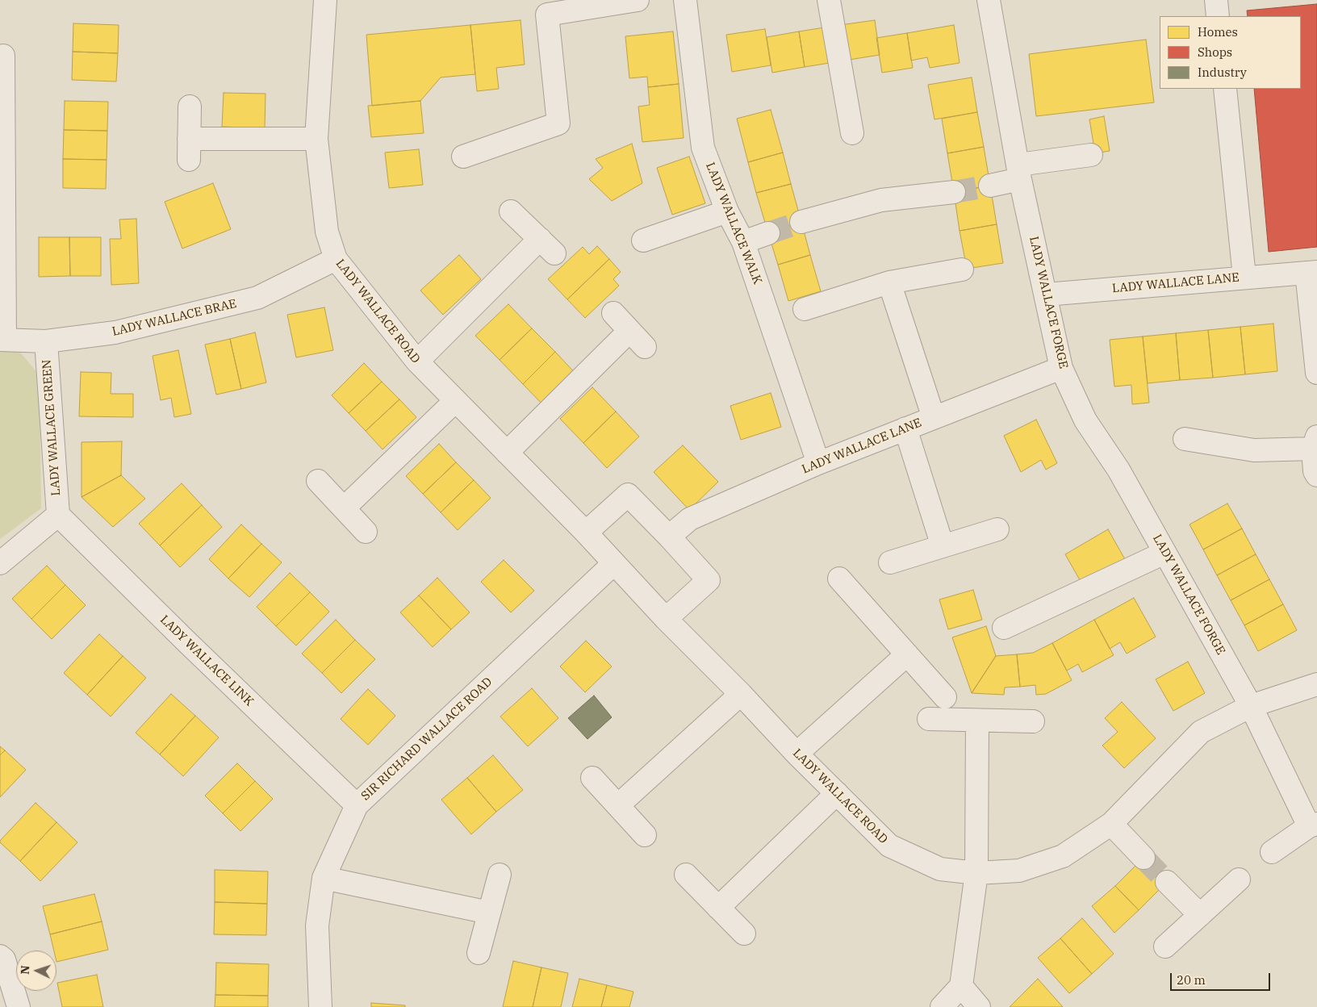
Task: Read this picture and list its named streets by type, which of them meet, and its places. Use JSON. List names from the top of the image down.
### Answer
{
  "streets": {
    "street": [
      "LADY WALLACE WALK",
      "LADY WALLACE LANE",
      "LADY WALLACE FORGE",
      "LADY WALLACE ROAD",
      "LADY WALLACE BRAE",
      "LADY WALLACE GREEN",
      "LADY WALLACE LINK",
      "SIR RICHARD WALLACE ROAD"
    ]
  },
  "crossings": [
    ["LADY WALLACE WALK", "LADY WALLACE LANE"],
    ["LADY WALLACE LANE", "LADY WALLACE FORGE"],
    ["LADY WALLACE FORGE", "LADY WALLACE ROAD"],
    ["LADY WALLACE ROAD", "LADY WALLACE BRAE"],
    ["LADY WALLACE ROAD", "SIR RICHARD WALLACE ROAD"],
    ["LADY WALLACE BRAE", "LADY WALLACE GREEN"],
    ["LADY WALLACE GREEN", "LADY WALLACE LINK"],
    ["LADY WALLACE LINK", "SIR RICHARD WALLACE ROAD"]
  ],
  "legend": ["Homes", "Shops", "Industry"],
  "scale_bar": "20 m",
  "north": "left"
}
